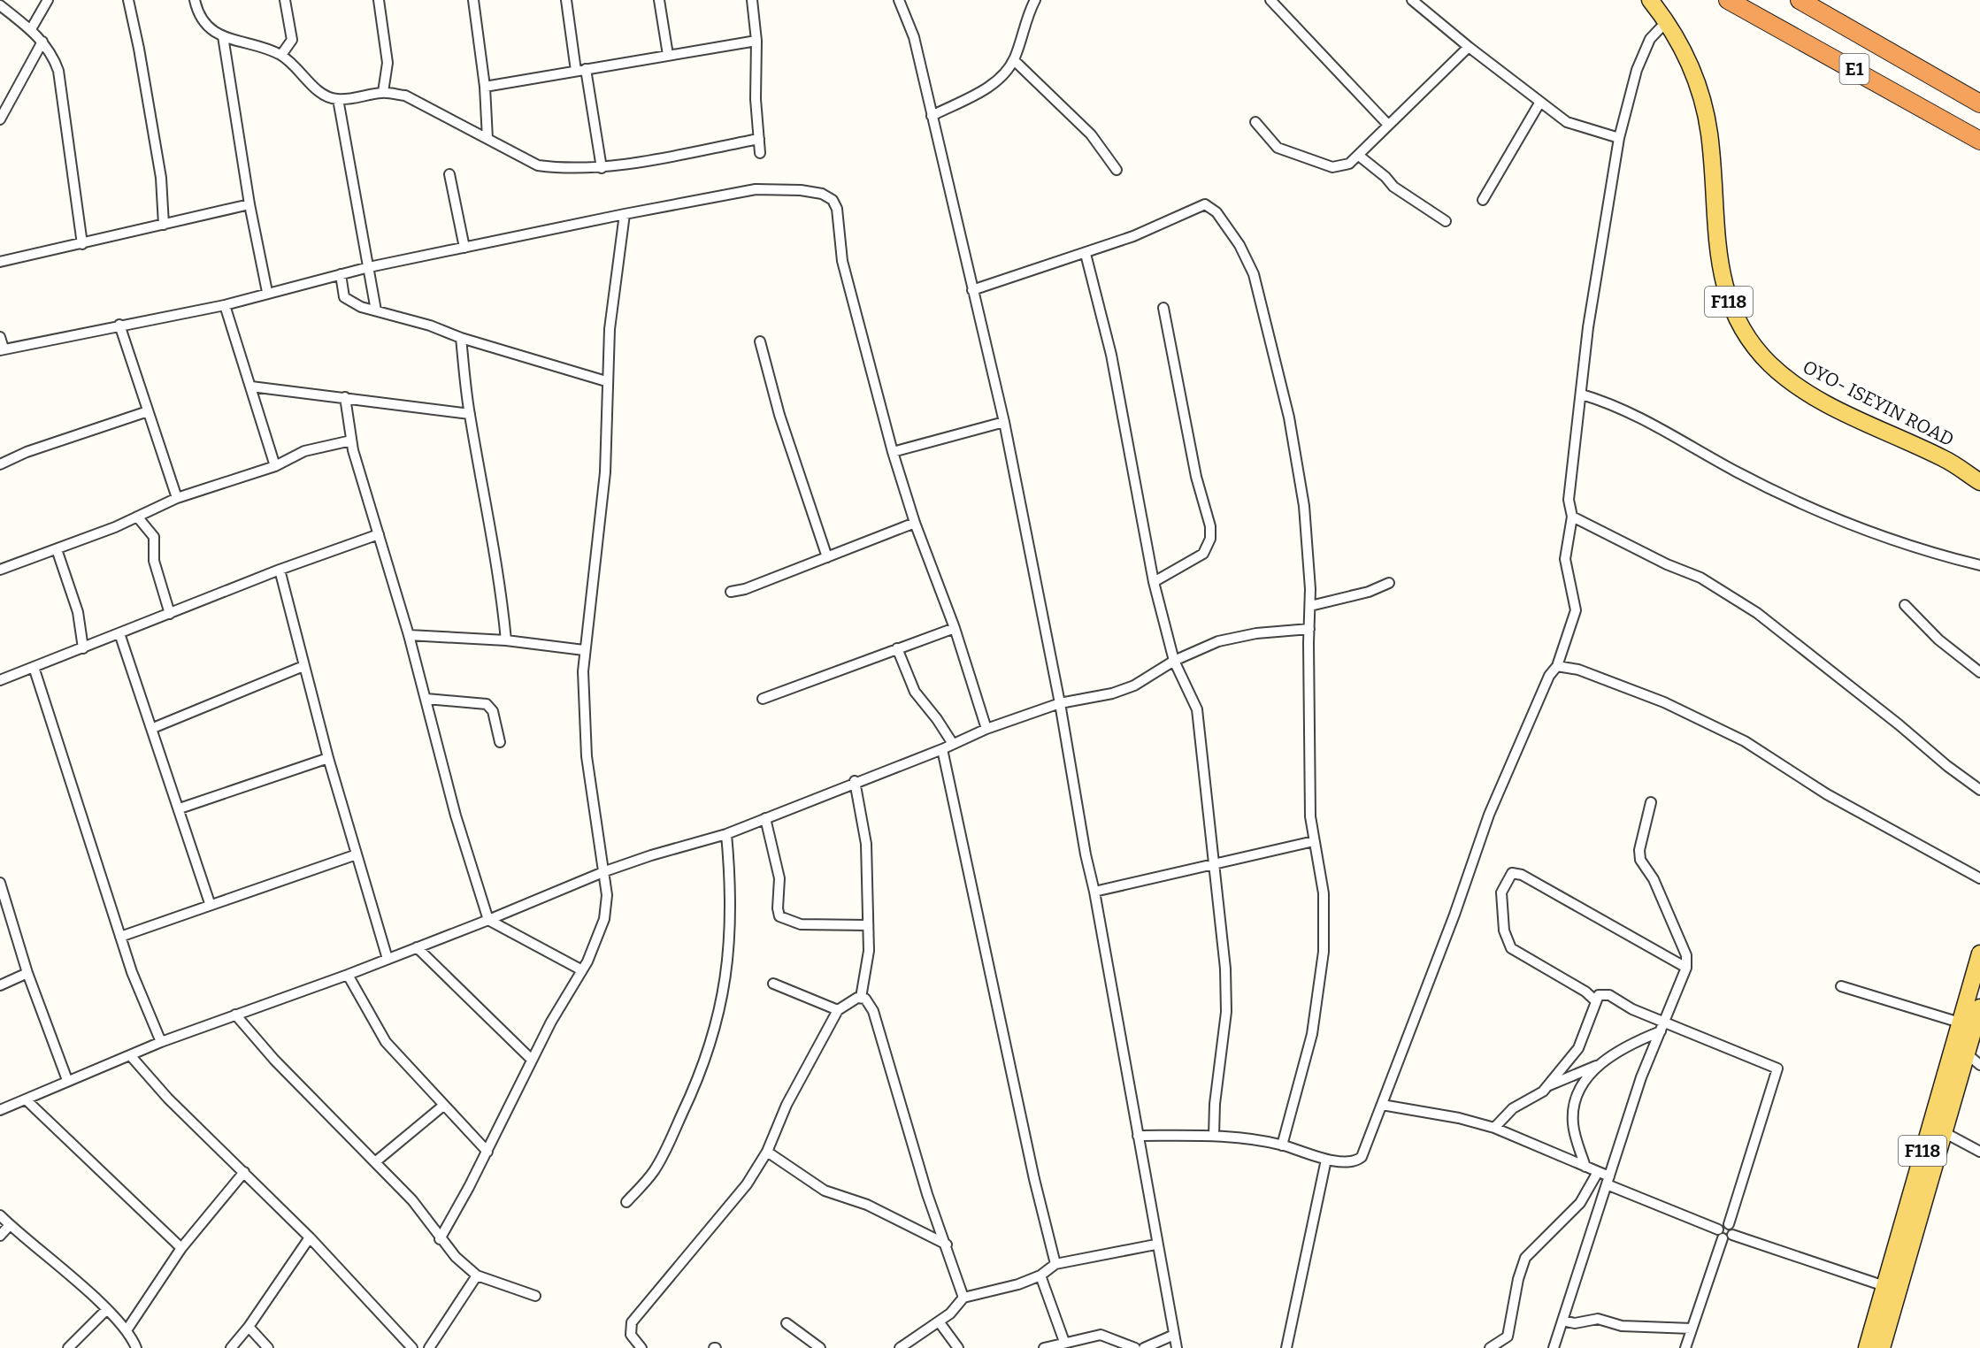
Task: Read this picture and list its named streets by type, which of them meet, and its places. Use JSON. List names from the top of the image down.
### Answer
{
  "streets": {
    "highway": ["E1"],
    "main road": ["F118", "OYO- ISEYIN ROAD"]
  }
}
